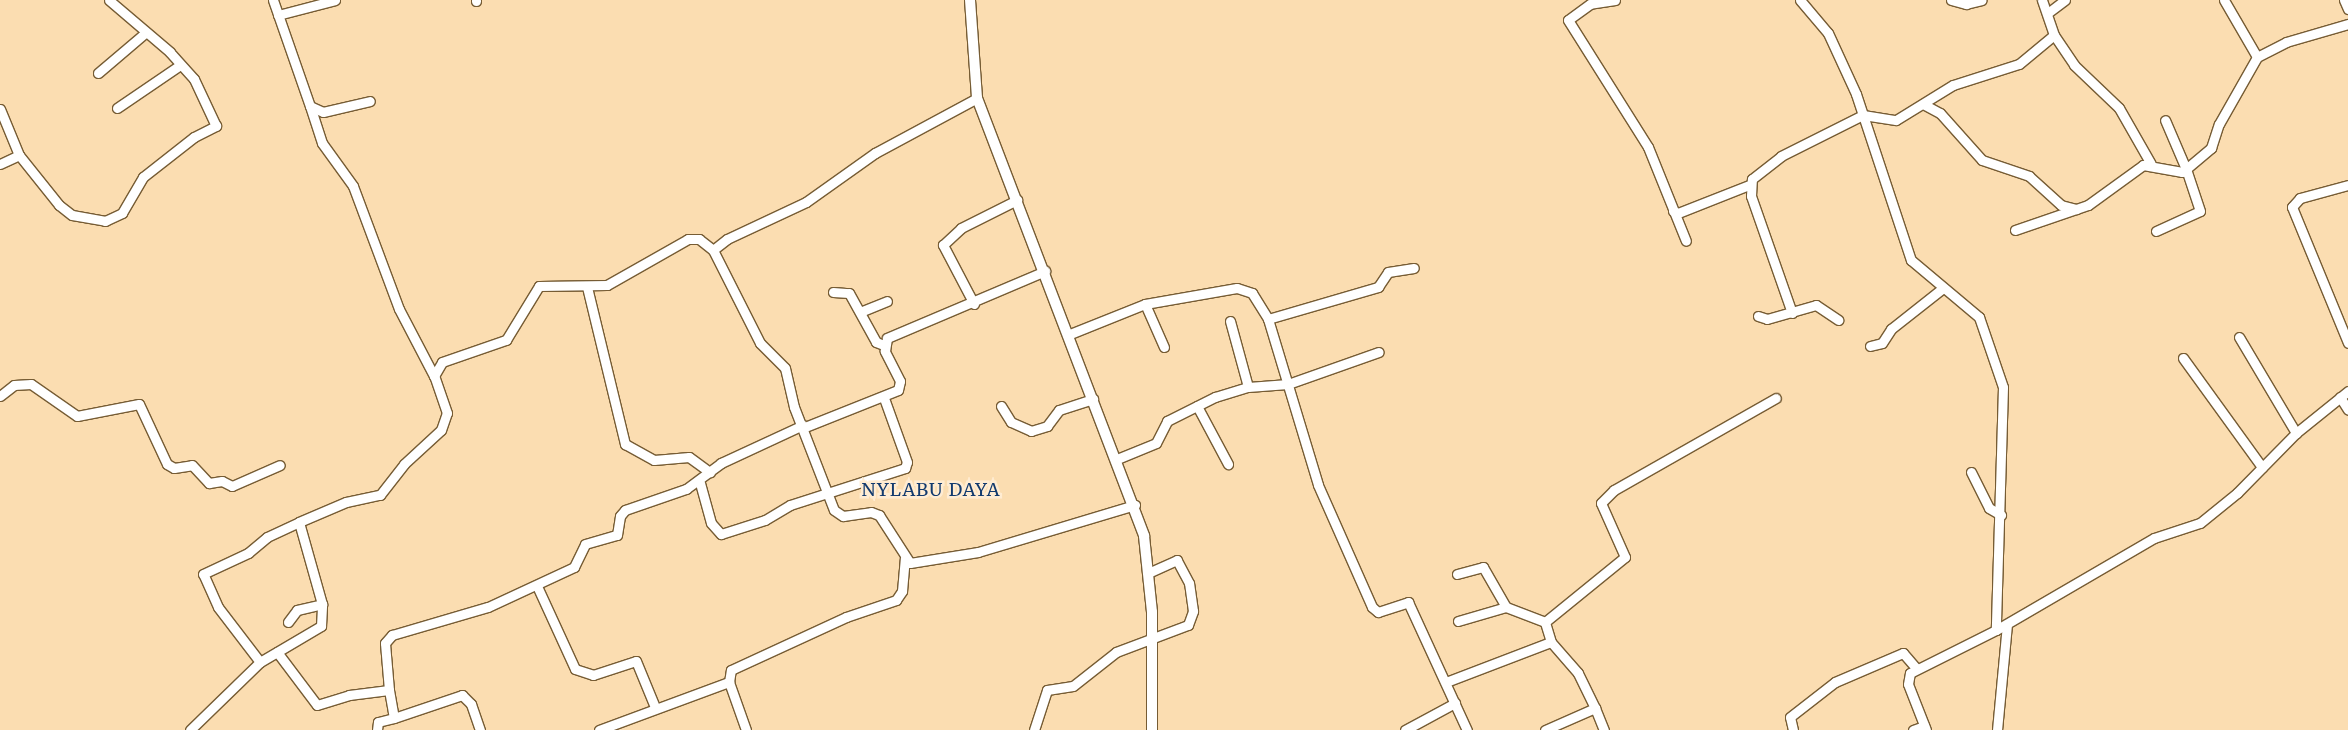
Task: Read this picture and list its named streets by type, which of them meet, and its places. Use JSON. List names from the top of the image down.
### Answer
{
  "districts": ["NYLABU DAYA"]
}
